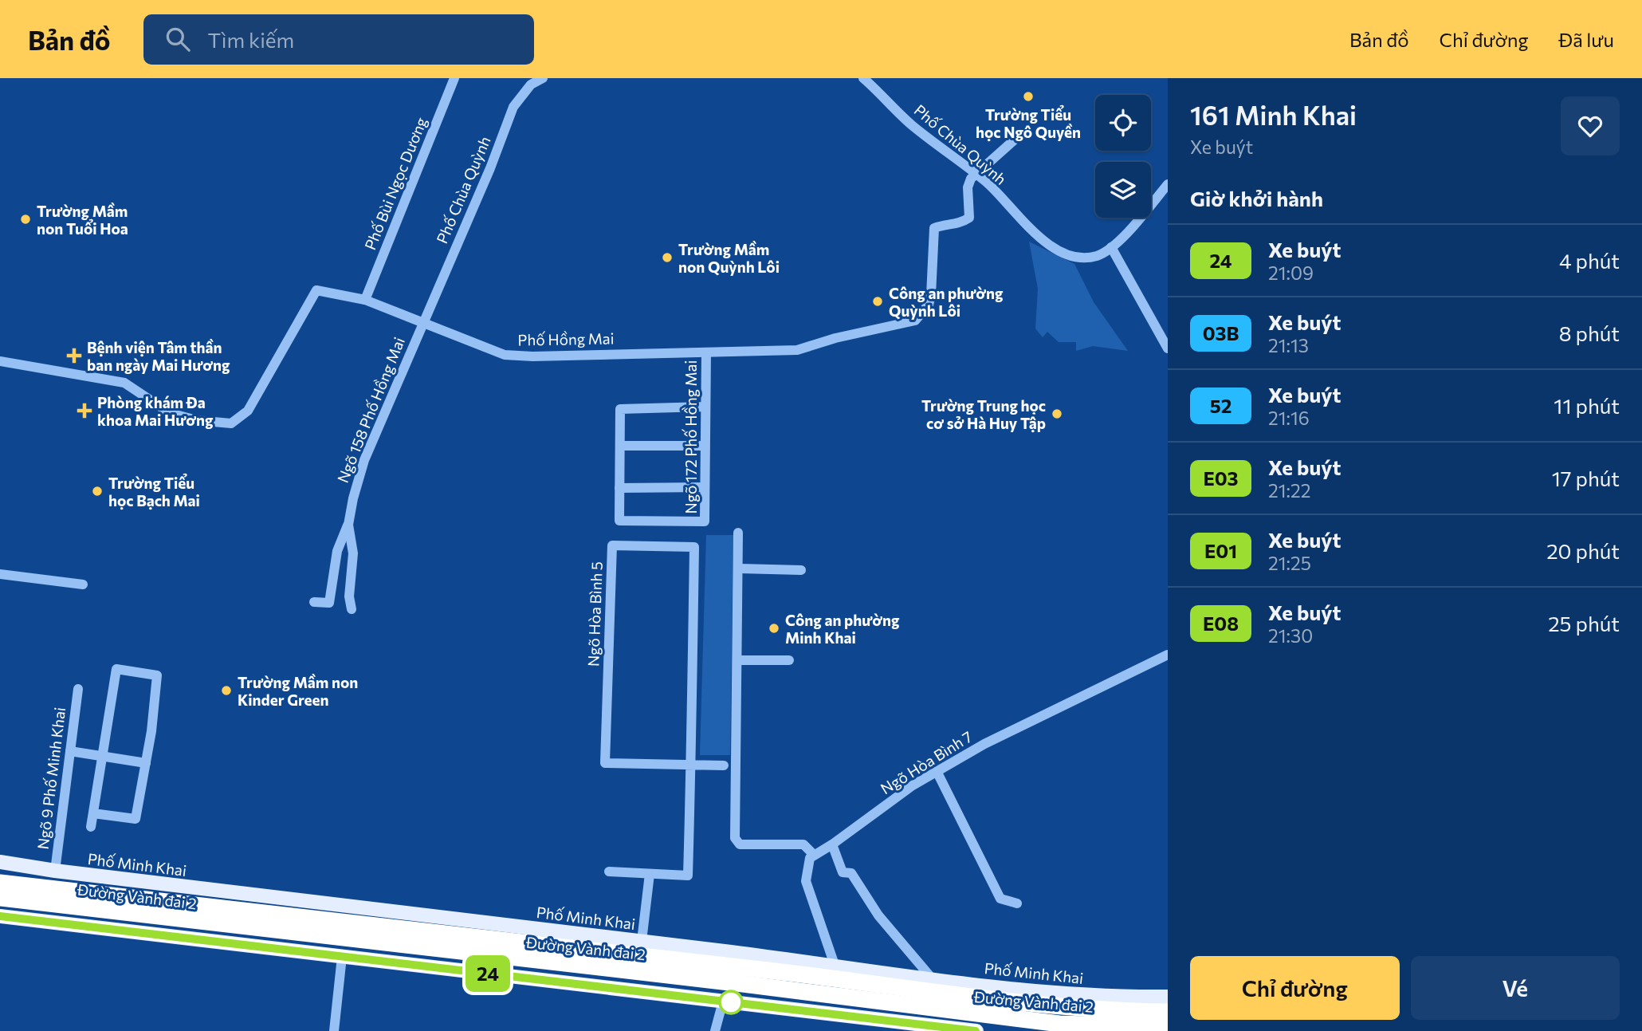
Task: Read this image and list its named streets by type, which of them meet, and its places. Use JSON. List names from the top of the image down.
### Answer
{
  "streets": {
    "highway": ["Đường Vành đai 2"],
    "main road": ["Phố Minh Khai"],
    "street": [
      "Phố Chùa Quỳnh",
      "Phố Bùi Ngọc Dương",
      "Phố Hồng Mai",
      "Ngõ 158 Phố Hồng Mai",
      "Ngõ 172 Phố Hồng Mai",
      "Ngõ Hòa Bình 5",
      "Ngõ Hòa Bình 7",
      "Ngõ 9 Phố Minh Khai"
    ]
  },
  "crossings": [
    ["Phố Chùa Quỳnh", "Phố Hồng Mai"],
    ["Phố Chùa Quỳnh", "Ngõ 158 Phố Hồng Mai"],
    ["Phố Bùi Ngọc Dương", "Phố Hồng Mai"],
    ["Phố Hồng Mai", "Ngõ 158 Phố Hồng Mai"],
    ["Phố Hồng Mai", "Ngõ 172 Phố Hồng Mai"],
    ["Ngõ 9 Phố Minh Khai", "Phố Minh Khai"]
  ],
  "places": {
    "other": [
      "Trường Tiểu học Ngô Quyền",
      "Trường Mầm non Tuổi Hoa",
      "Trường Mầm non Quỳnh Lôi",
      "Công an phường Quỳnh Lôi",
      "Trường Trung học cơ sở Hà Huy Tập",
      "Trường Tiểu học Bạch Mai",
      "Công an phường Minh Khai",
      "Trường Mầm non Kinder Green"
    ],
    "health": ["Bệnh viện Tâm thần ban ngày Mai Hương", "Phòng khám Đa khoa Mai Hương"]
  },
  "lines": ["bus line 24"],
  "page": {
    "header": "Bản đồ",
    "search": "Tìm kiếm",
    "nav": ["Bản đồ", "Chỉ đường", "Đã lưu"],
    "on_map": "24",
    "heading": [
      ["161 Minh Khai", "Xe buýt"],
      "Giờ khởi hành"
    ],
    "list": [
      {
        "mark": "24",
        "name": "Xe buýt",
        "note": "21:09",
        "value": "4 phút"
      },
      {
        "mark": "03B",
        "name": "Xe buýt",
        "note": "21:13",
        "value": "8 phút"
      },
      {
        "mark": "52",
        "name": "Xe buýt",
        "note": "21:16",
        "value": "11 phút"
      },
      {
        "mark": "E03",
        "name": "Xe buýt",
        "note": "21:22",
        "value": "17 phút"
      },
      {
        "mark": "E01",
        "name": "Xe buýt",
        "note": "21:25",
        "value": "20 phút"
      },
      {
        "mark": "E08",
        "name": "Xe buýt",
        "note": "21:30",
        "value": "25 phút"
      }
    ],
    "buttons": ["Chỉ đường", "Vé"]
  }
}
